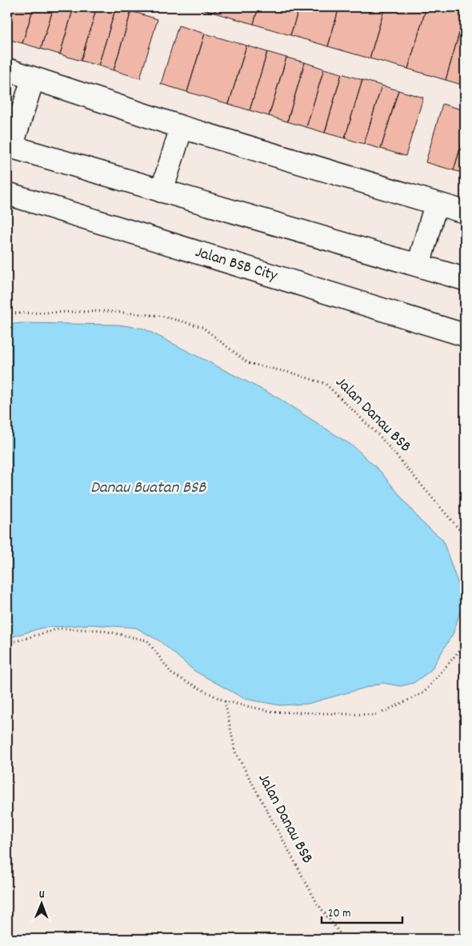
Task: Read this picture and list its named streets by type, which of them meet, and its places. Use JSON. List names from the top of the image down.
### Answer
{
  "streets": {
    "street": ["Jalan BSB City"],
    "path": ["Jalan Danau BSB"]
  },
  "water": ["Danau Buatan BSB"],
  "scale_bar": "20 m",
  "north": "top"
}
